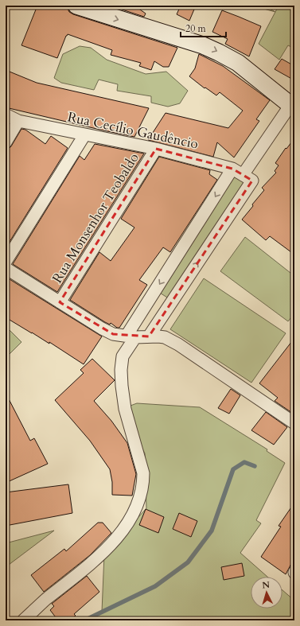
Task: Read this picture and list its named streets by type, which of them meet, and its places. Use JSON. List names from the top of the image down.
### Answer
{
  "streets": {
    "street": ["Rua Cecílio Gaudêncio", "Rua Monsenhor Teobaldo"]
  },
  "crossings": [
    ["Rua Cecílio Gaudêncio", "Rua Monsenhor Teobaldo"]
  ],
  "scale_bar": "20 m",
  "north": "top"
}
